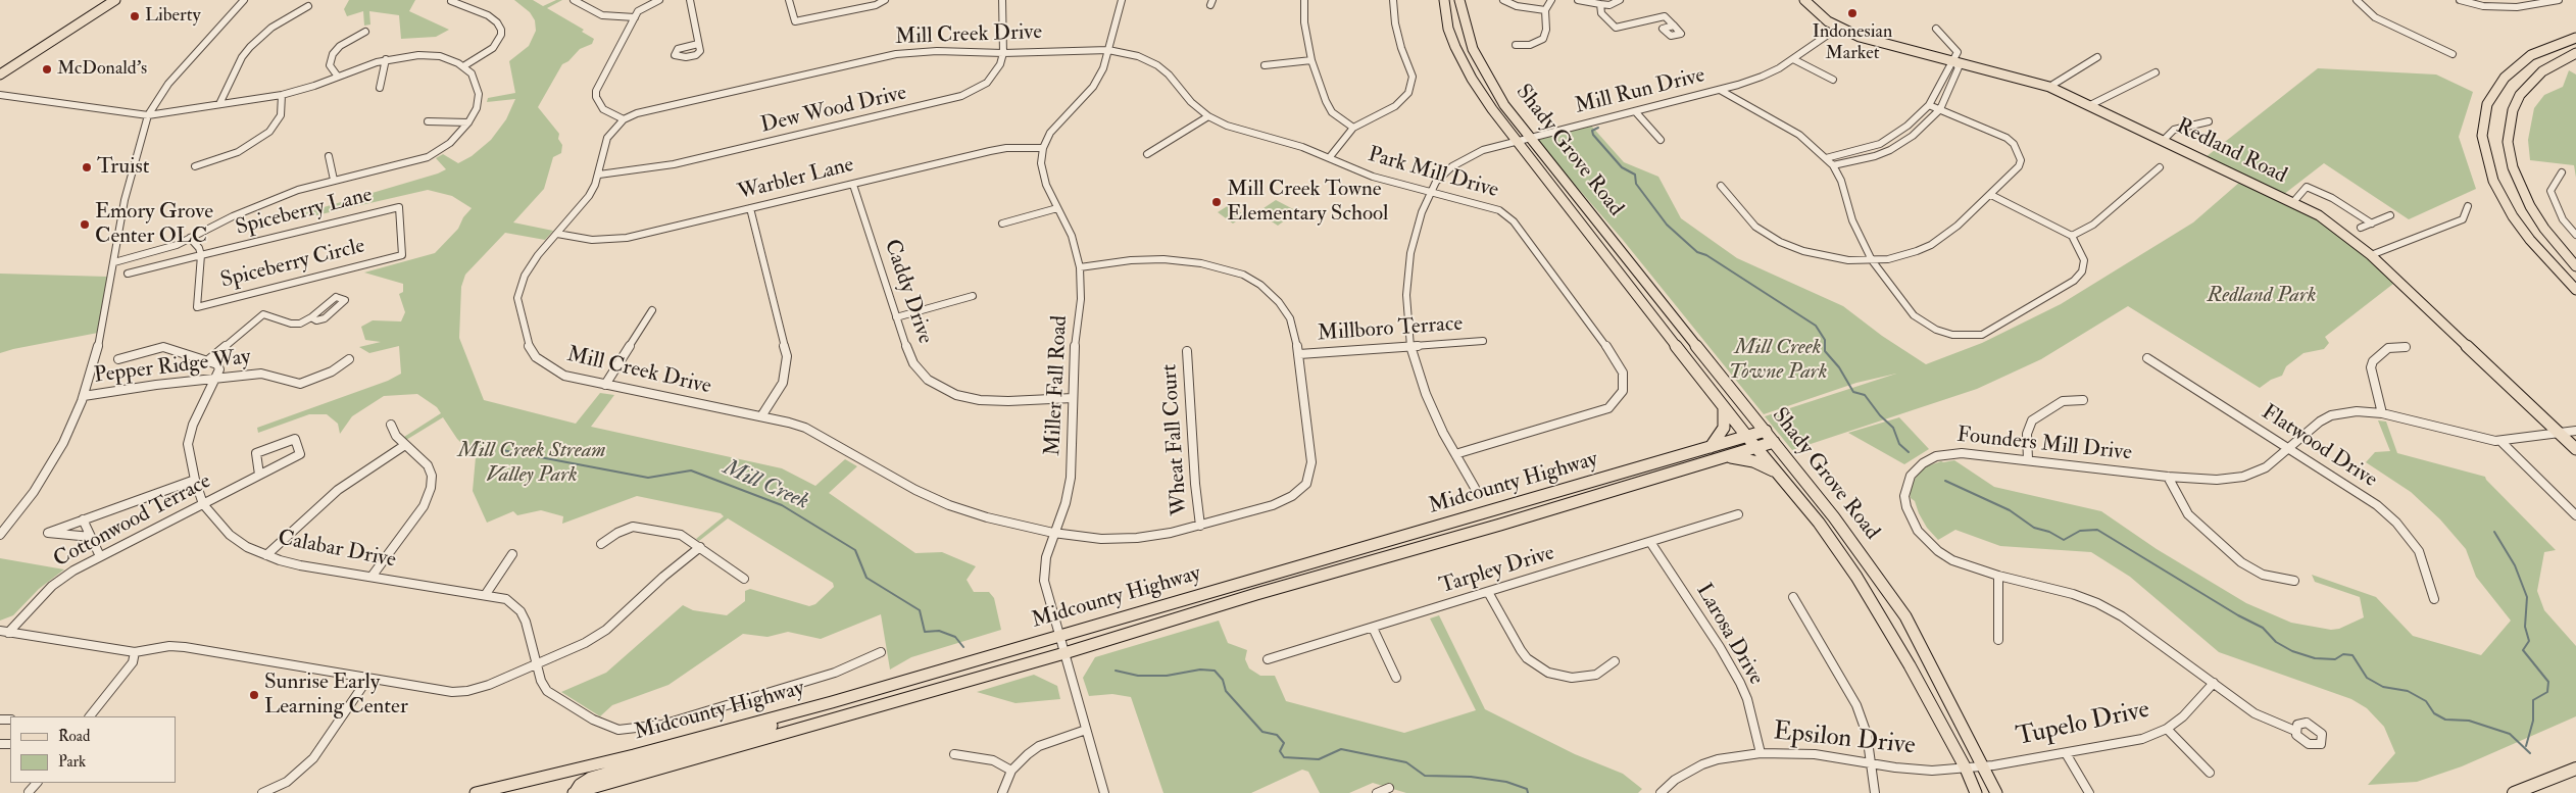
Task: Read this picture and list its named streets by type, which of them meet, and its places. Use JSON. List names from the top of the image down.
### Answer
{
  "streets": {
    "main road": ["Shady Grove Road", "Redland Road", "Midcounty Highway"],
    "street": [
      "Mill Creek Drive",
      "Mill Run Drive",
      "Dew Wood Drive",
      "Park Mill Drive",
      "Warbler Lane",
      "Spiceberry Lane",
      "Spiceberry Circle",
      "Caddy Drive",
      "Millboro Terrace",
      "Pepper Ridge Way",
      "Miller Fall Road",
      "Wheat Fall Court",
      "Founders Mill Drive",
      "Flatwood Drive",
      "Cottonwood Terrace",
      "Calabar Drive",
      "Tarpley Drive",
      "Larosa Drive",
      "Tupelo Drive",
      "Epsilon Drive"
    ]
  },
  "crossings": [
    ["Mill Creek Drive", "Dew Wood Drive"],
    ["Mill Creek Drive", "Park Mill Drive"],
    ["Mill Creek Drive", "Warbler Lane"],
    ["Mill Creek Drive", "Millboro Terrace"],
    ["Mill Creek Drive", "Miller Fall Road"],
    ["Mill Creek Drive", "Wheat Fall Court"],
    ["Mill Run Drive", "Shady Grove Road"],
    ["Mill Run Drive", "Redland Road"],
    ["Mill Run Drive", "Park Mill Drive"],
    ["Mill Run Drive", "Millboro Terrace"],
    ["Shady Grove Road", "Midcounty Highway"],
    ["Shady Grove Road", "Tupelo Drive"],
    ["Shady Grove Road", "Epsilon Drive"],
    ["Redland Road", "Founders Mill Drive"],
    ["Warbler Lane", "Caddy Drive"],
    ["Warbler Lane", "Miller Fall Road"],
    ["Spiceberry Lane", "Spiceberry Circle"],
    ["Caddy Drive", "Miller Fall Road"],
    ["Pepper Ridge Way", "Calabar Drive"],
    ["Miller Fall Road", "Midcounty Highway"],
    ["Founders Mill Drive", "Flatwood Drive"],
    ["Founders Mill Drive", "Tupelo Drive"],
    ["Cottonwood Terrace", "Calabar Drive"],
    ["Tarpley Drive", "Larosa Drive"],
    ["Larosa Drive", "Epsilon Drive"],
    ["Tupelo Drive", "Epsilon Drive"]
  ],
  "water": ["Mill Creek"],
  "parks": ["Redland Park", "Mill Creek Towne Park", "Mill Creek Stream Valley Park"],
  "places": [
    "Indonesian Market",
    "Liberty",
    "McDonald's",
    "Truist",
    "Mill Creek Towne Elementary School",
    "Emory Grove Center OLC",
    "Sunrise Early Learning Center"
  ],
  "legend": ["Road", "Park"]
}
